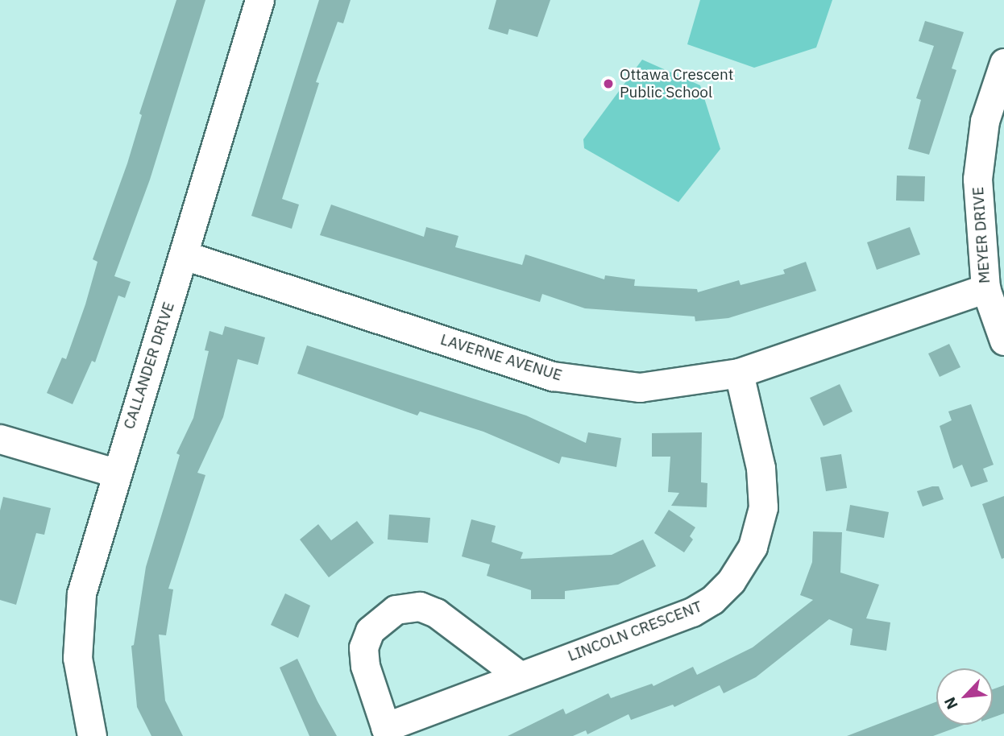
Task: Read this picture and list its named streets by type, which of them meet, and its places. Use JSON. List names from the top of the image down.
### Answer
{
  "streets": {
    "street": [
      "MEYER DRIVE",
      "LAVERNE AVENUE",
      "CALLANDER DRIVE",
      "LINCOLN CRESCENT"
    ]
  },
  "crossings": [
    ["MEYER DRIVE", "LAVERNE AVENUE"],
    ["LAVERNE AVENUE", "CALLANDER DRIVE"],
    ["LAVERNE AVENUE", "LINCOLN CRESCENT"]
  ],
  "places": ["Ottawa Crescent Public School"],
  "north": "bottom left"
}
